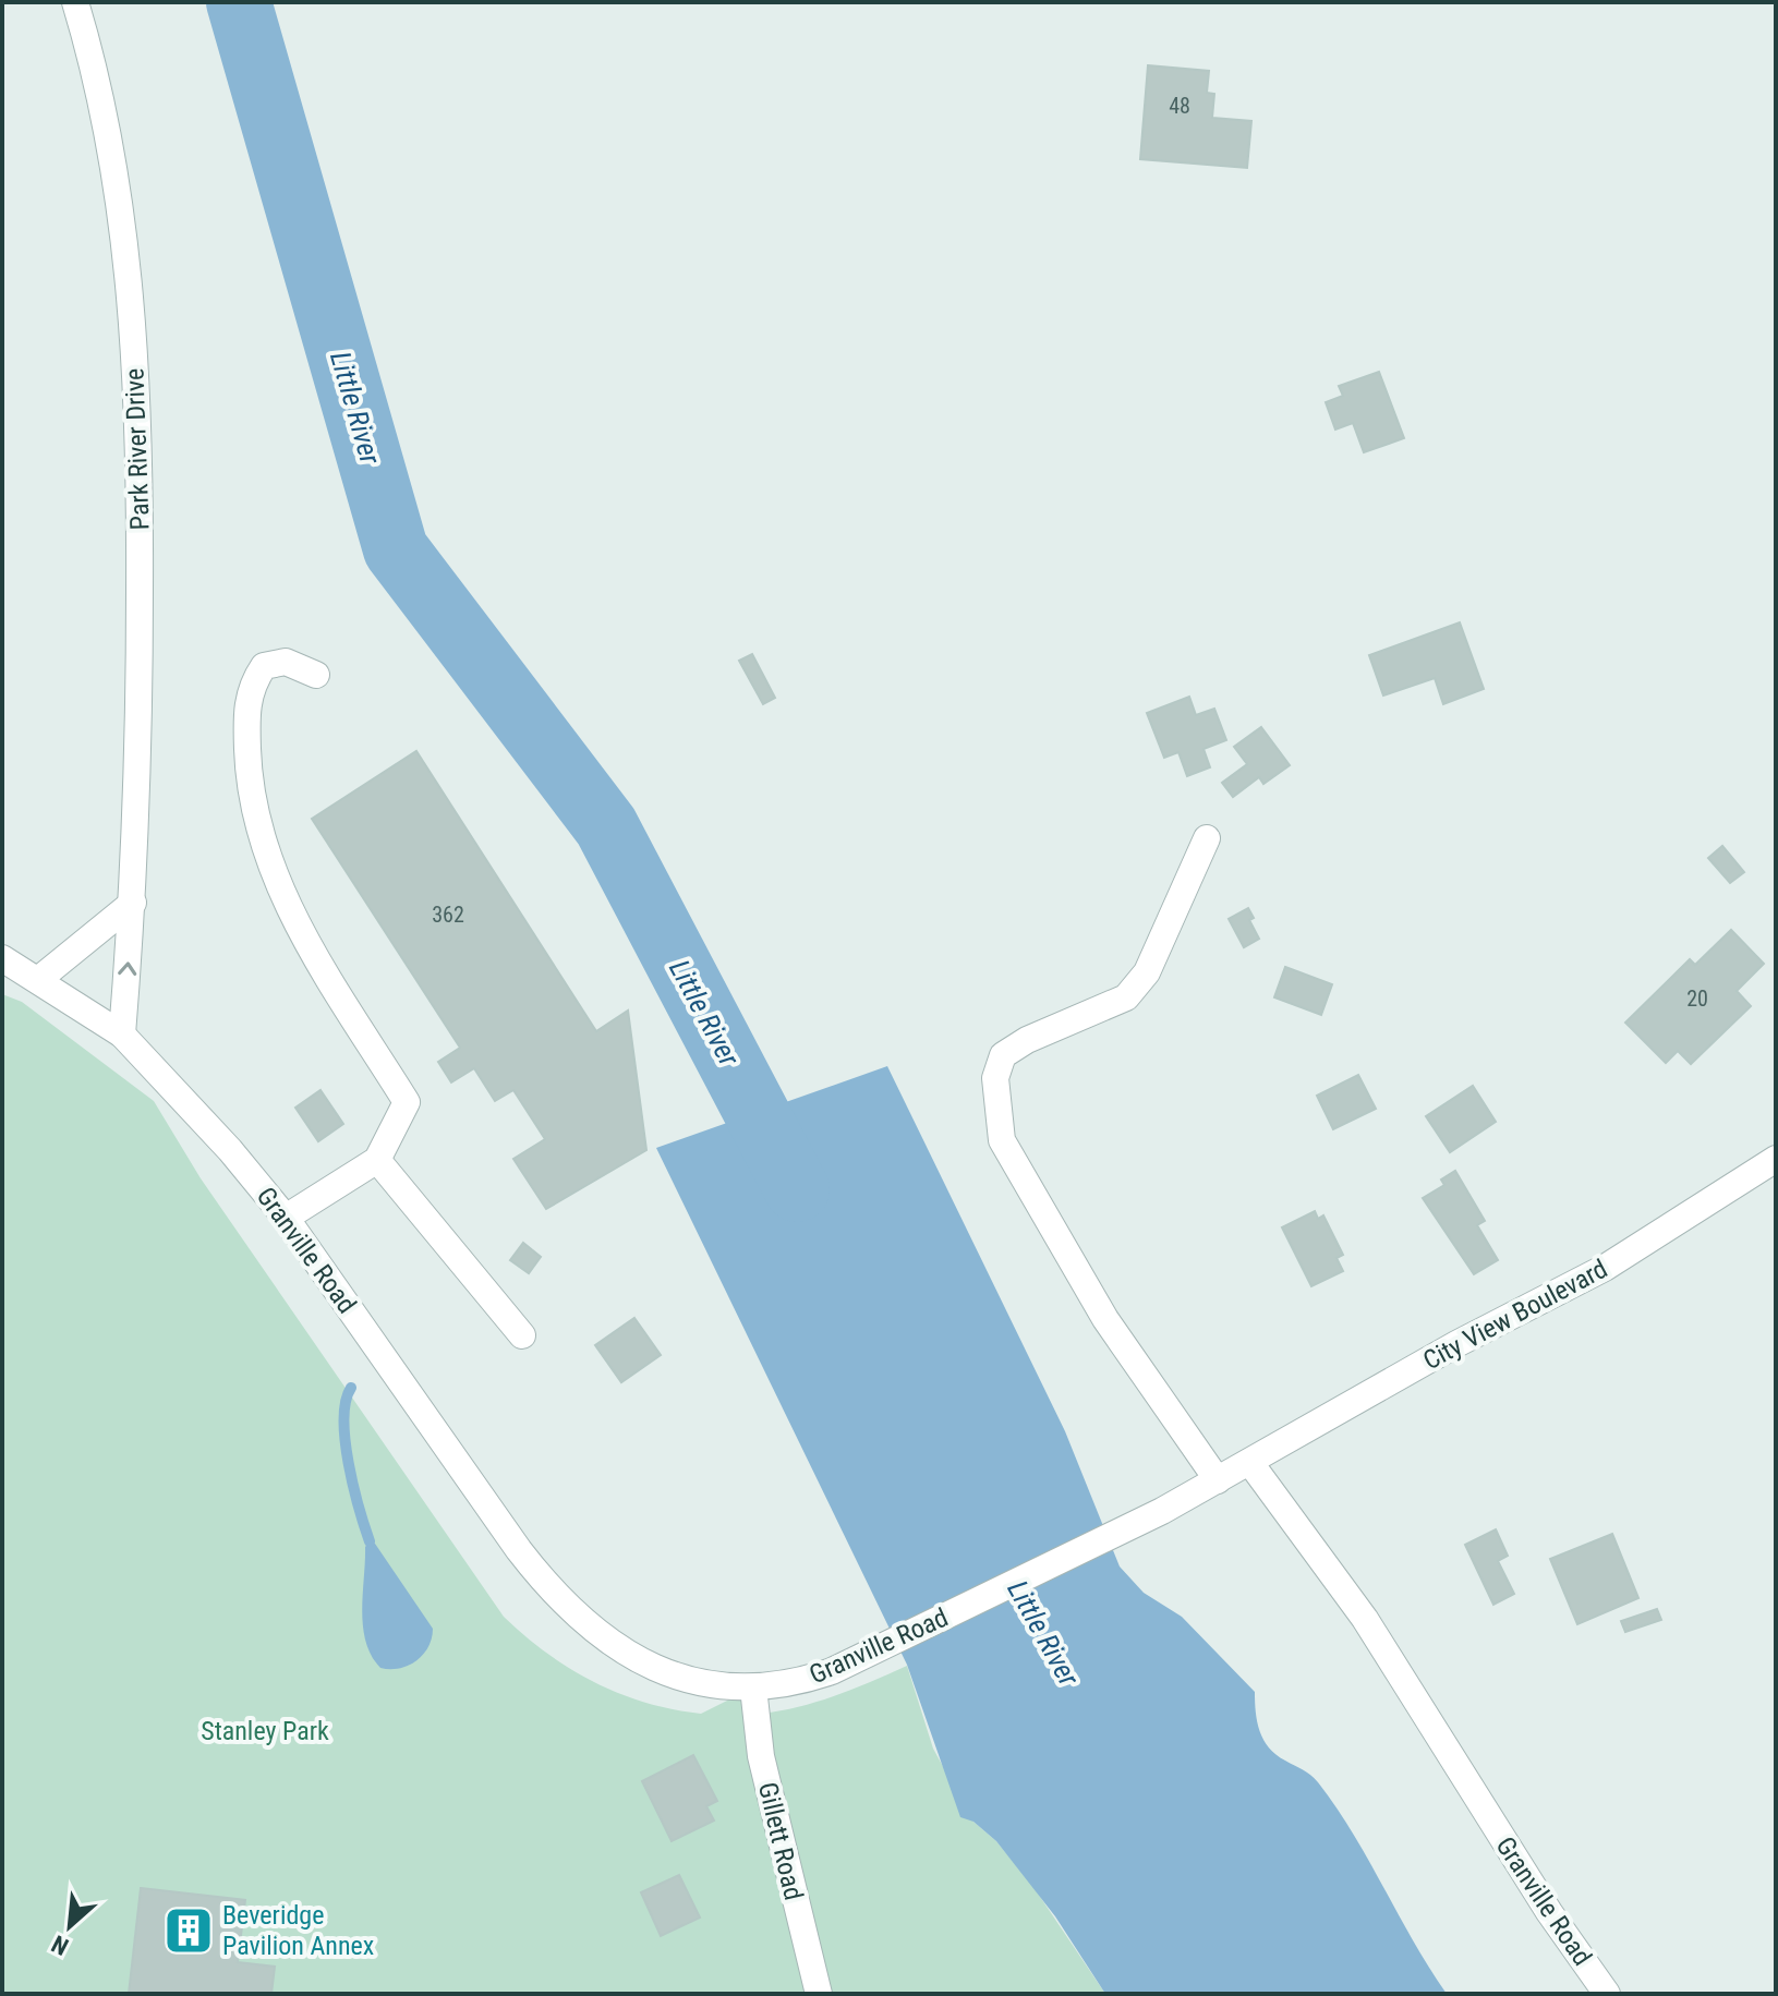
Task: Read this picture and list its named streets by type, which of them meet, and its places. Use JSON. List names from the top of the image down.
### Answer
{
  "streets": {
    "street": [
      "Park River Drive",
      "Granville Road",
      "City View Boulevard",
      "Gillett Road"
    ]
  },
  "crossings": [
    ["Park River Drive", "Granville Road"],
    ["Granville Road", "City View Boulevard"],
    ["Granville Road", "Gillett Road"]
  ],
  "water": ["Little River"],
  "parks": ["Stanley Park"],
  "places": {
    "building": ["Beveridge Pavilion Annex"]
  },
  "house_numbers": ["48", "362", "20"],
  "north": "bottom left"
}
